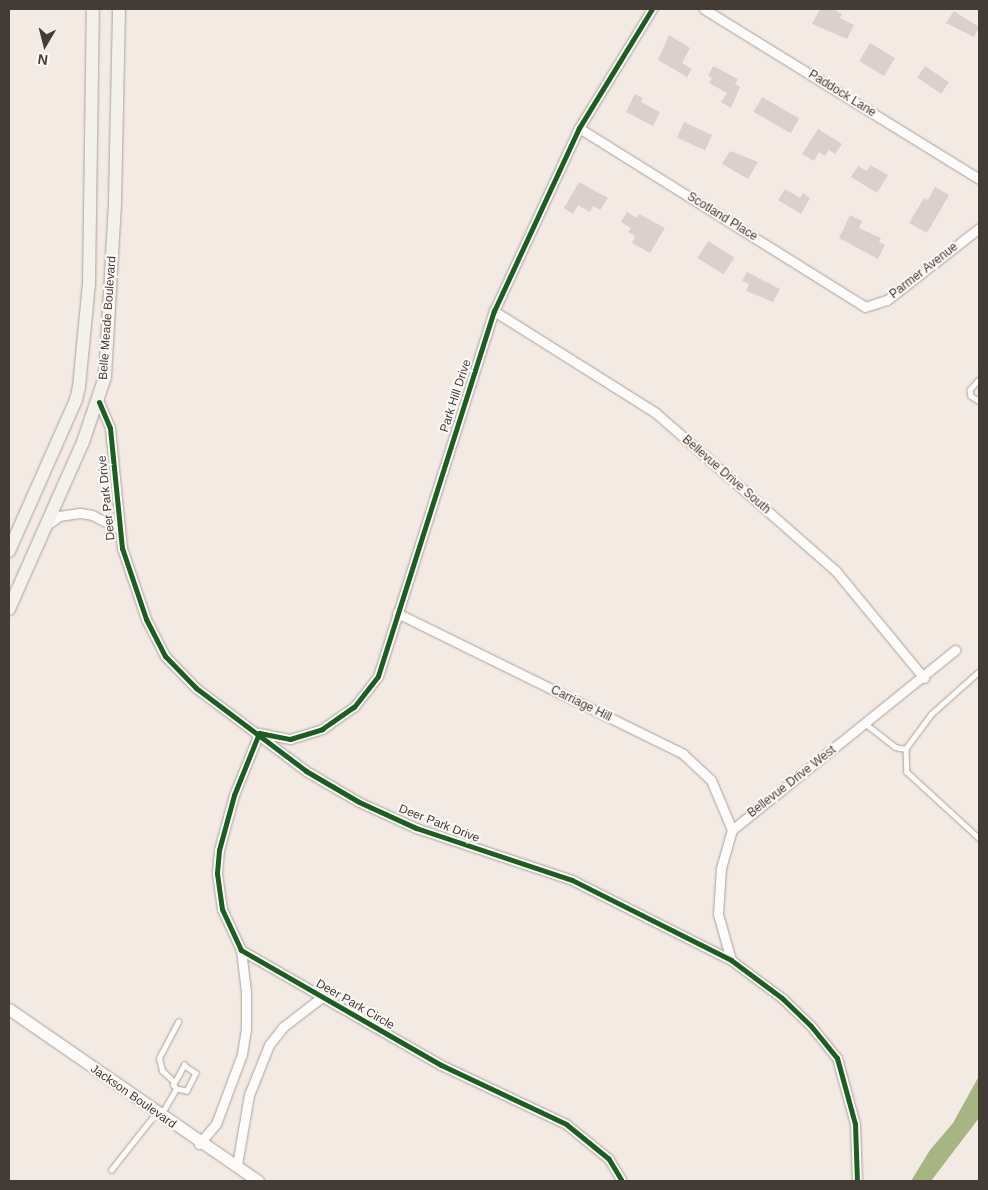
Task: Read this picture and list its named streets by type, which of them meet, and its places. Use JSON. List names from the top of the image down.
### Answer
{
  "streets": {
    "main road": ["Belle Meade Boulevard"],
    "street": [
      "Paddock Lane",
      "Scotland Place",
      "Parmer Avenue",
      "Park Hill Drive",
      "Bellevue Drive South",
      "Deer Park Drive",
      "Carriage Hill",
      "Bellevue Drive West",
      "Deer Park Circle",
      "Jackson Boulevard"
    ]
  },
  "crossings": [
    ["Scotland Place", "Parmer Avenue"],
    ["Scotland Place", "Park Hill Drive"],
    ["Belle Meade Boulevard", "Deer Park Drive"],
    ["Park Hill Drive", "Bellevue Drive South"],
    ["Park Hill Drive", "Deer Park Drive"],
    ["Park Hill Drive", "Carriage Hill"],
    ["Bellevue Drive South", "Bellevue Drive West"],
    ["Carriage Hill", "Bellevue Drive West"],
    ["Deer Park Circle", "Jackson Boulevard"]
  ],
  "north": "bottom"
}
